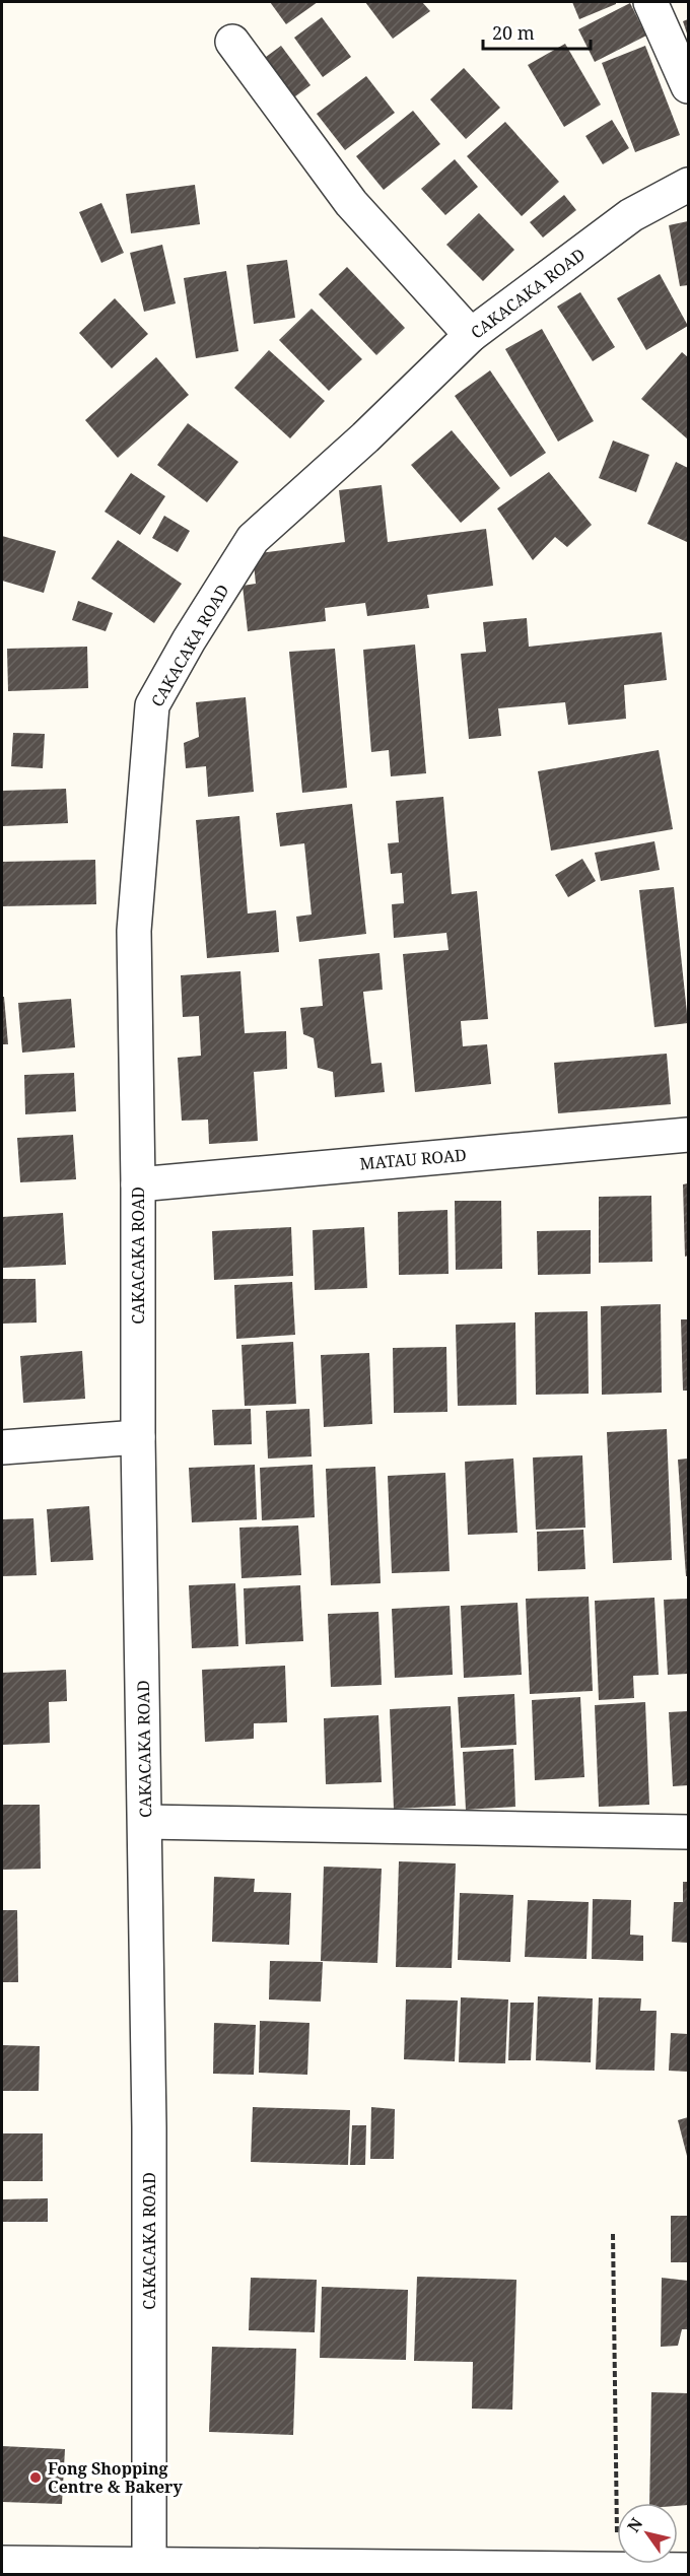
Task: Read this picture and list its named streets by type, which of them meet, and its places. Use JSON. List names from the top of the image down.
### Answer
{
  "streets": {
    "street": ["CAKACAKA ROAD", "MATAU ROAD"]
  },
  "crossings": [
    ["CAKACAKA ROAD", "MATAU ROAD"]
  ],
  "places": ["Fong Shopping Centre & Bakery"],
  "scale_bar": "20 m",
  "north": "top left"
}
